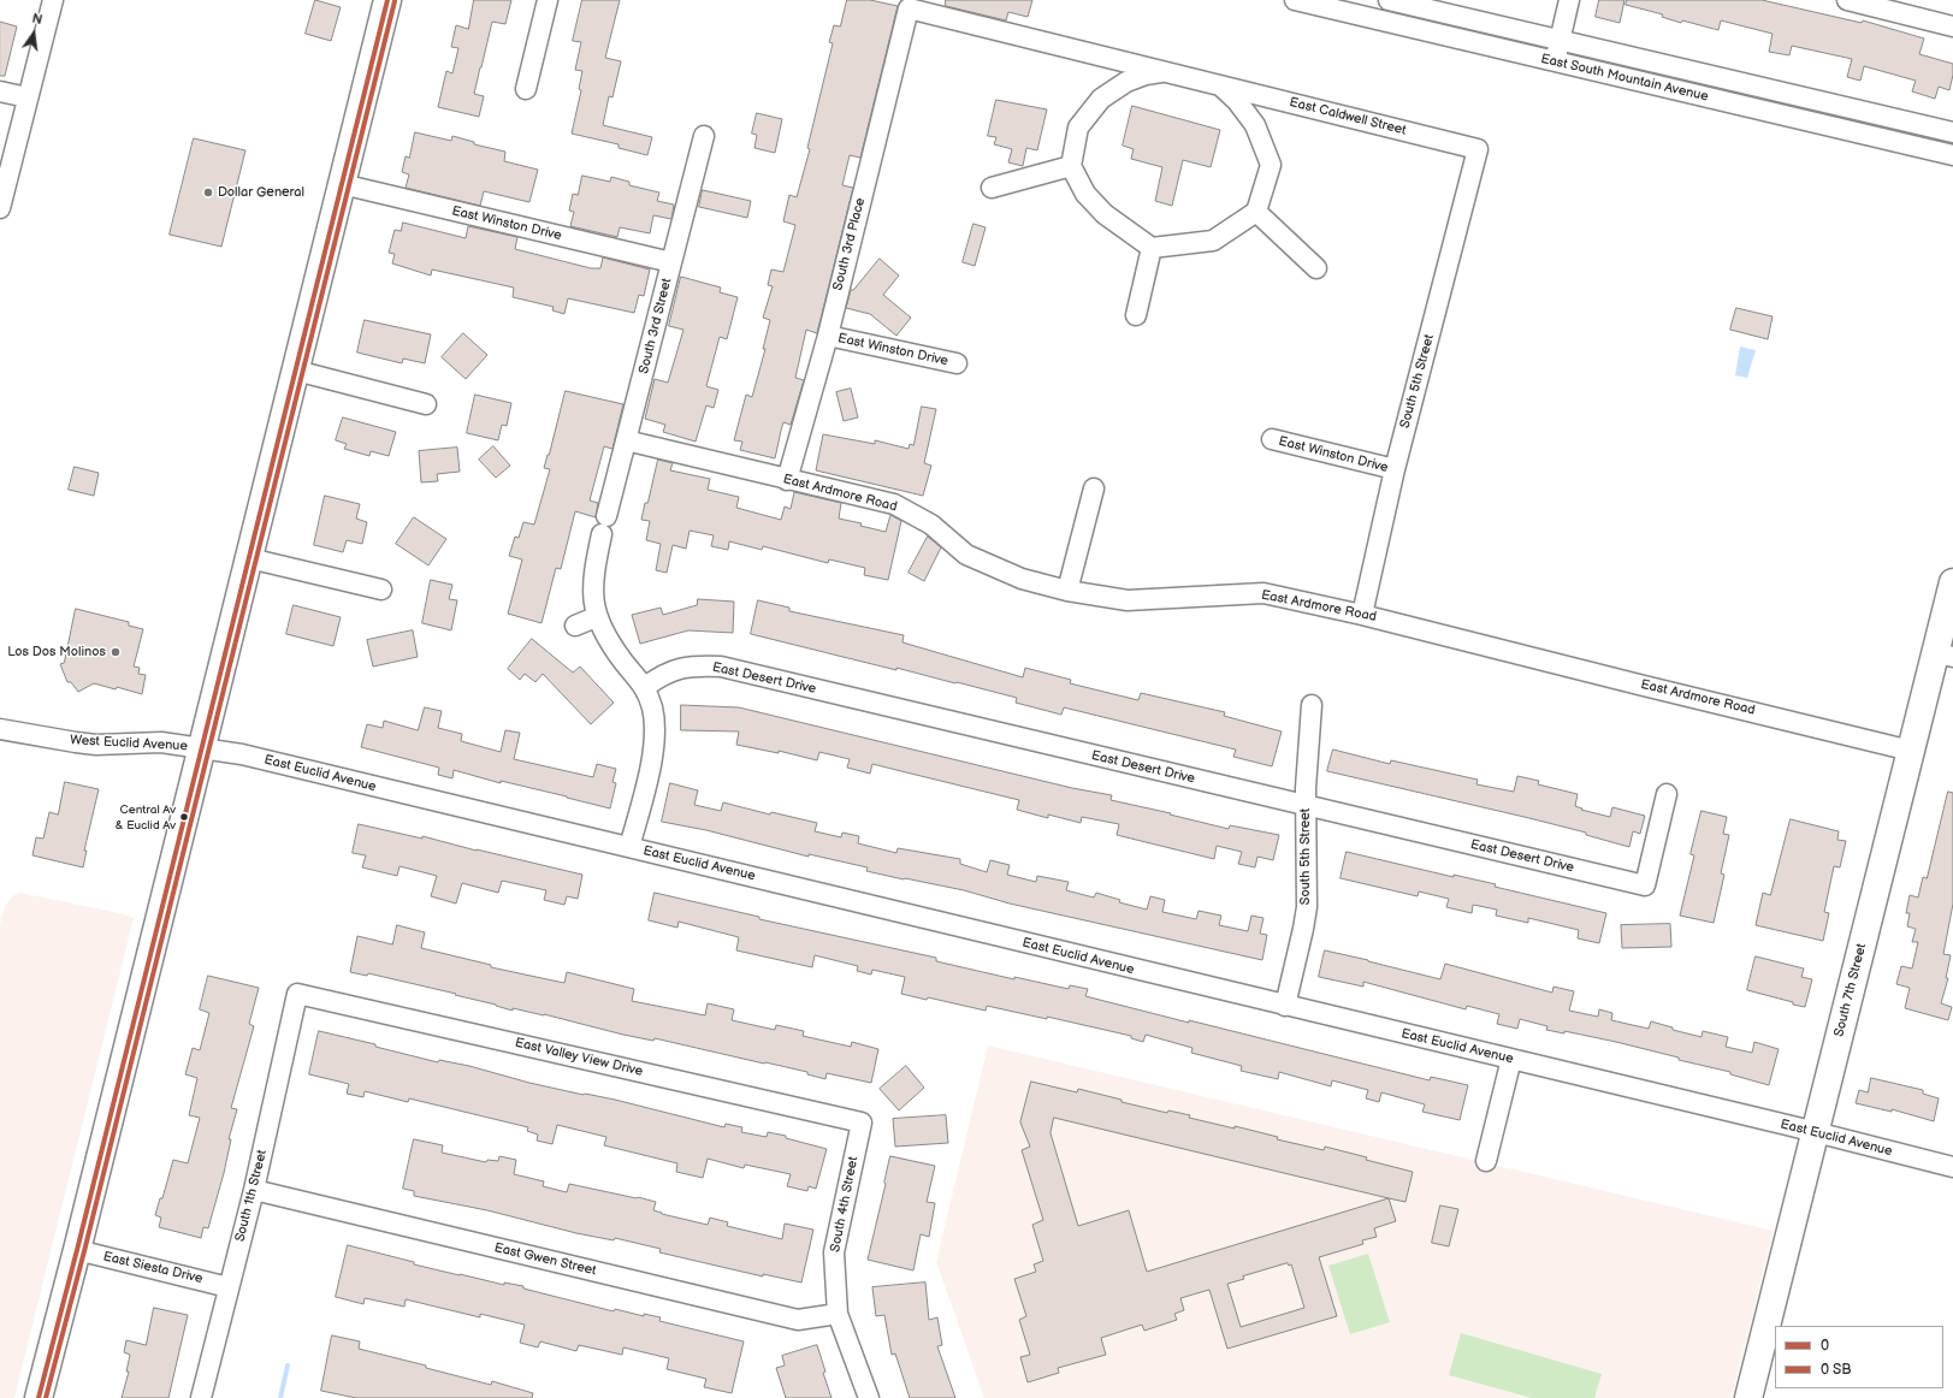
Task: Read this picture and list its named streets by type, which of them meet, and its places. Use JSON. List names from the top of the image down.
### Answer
{
  "streets": {
    "main road": ["South 7th Street"],
    "street": [
      "East South Mountain Avenue",
      "East Caldwell Street",
      "East Winston Drive",
      "South 3rd Place",
      "South 3rd Street",
      "South 5th Street",
      "East Ardmore Road",
      "East Desert Drive",
      "West Euclid Avenue",
      "East Euclid Avenue",
      "East Valley View Drive",
      "South 1th Street",
      "South 4th Street",
      "East Gwen Street",
      "East Siesta Drive"
    ]
  },
  "crossings": [
    ["East Caldwell Street", "South 3rd Place"],
    ["East Caldwell Street", "South 5th Street"],
    ["East Winston Drive", "South 3rd Place"],
    ["East Winston Drive", "South 3rd Street"],
    ["East Winston Drive", "South 5th Street"],
    ["South 3rd Place", "East Ardmore Road"],
    ["South 3rd Street", "East Ardmore Road"],
    ["South 3rd Street", "East Desert Drive"],
    ["South 3rd Street", "East Euclid Avenue"],
    ["South 5th Street", "East Ardmore Road"],
    ["South 5th Street", "East Desert Drive"],
    ["South 5th Street", "East Euclid Avenue"],
    ["East Ardmore Road", "South 7th Street"],
    ["West Euclid Avenue", "East Euclid Avenue"],
    ["East Euclid Avenue", "South 7th Street"],
    ["East Valley View Drive", "South 1th Street"],
    ["East Valley View Drive", "South 4th Street"],
    ["South 1th Street", "East Gwen Street"],
    ["South 1th Street", "East Siesta Drive"],
    ["South 4th Street", "East Gwen Street"]
  ],
  "places": ["Dollar General", "Los Dos Molinos", "Central Av & Euclid Av"],
  "lines": ["transit line 0"],
  "legend": ["0", "0 SB"],
  "north": "top"
}
